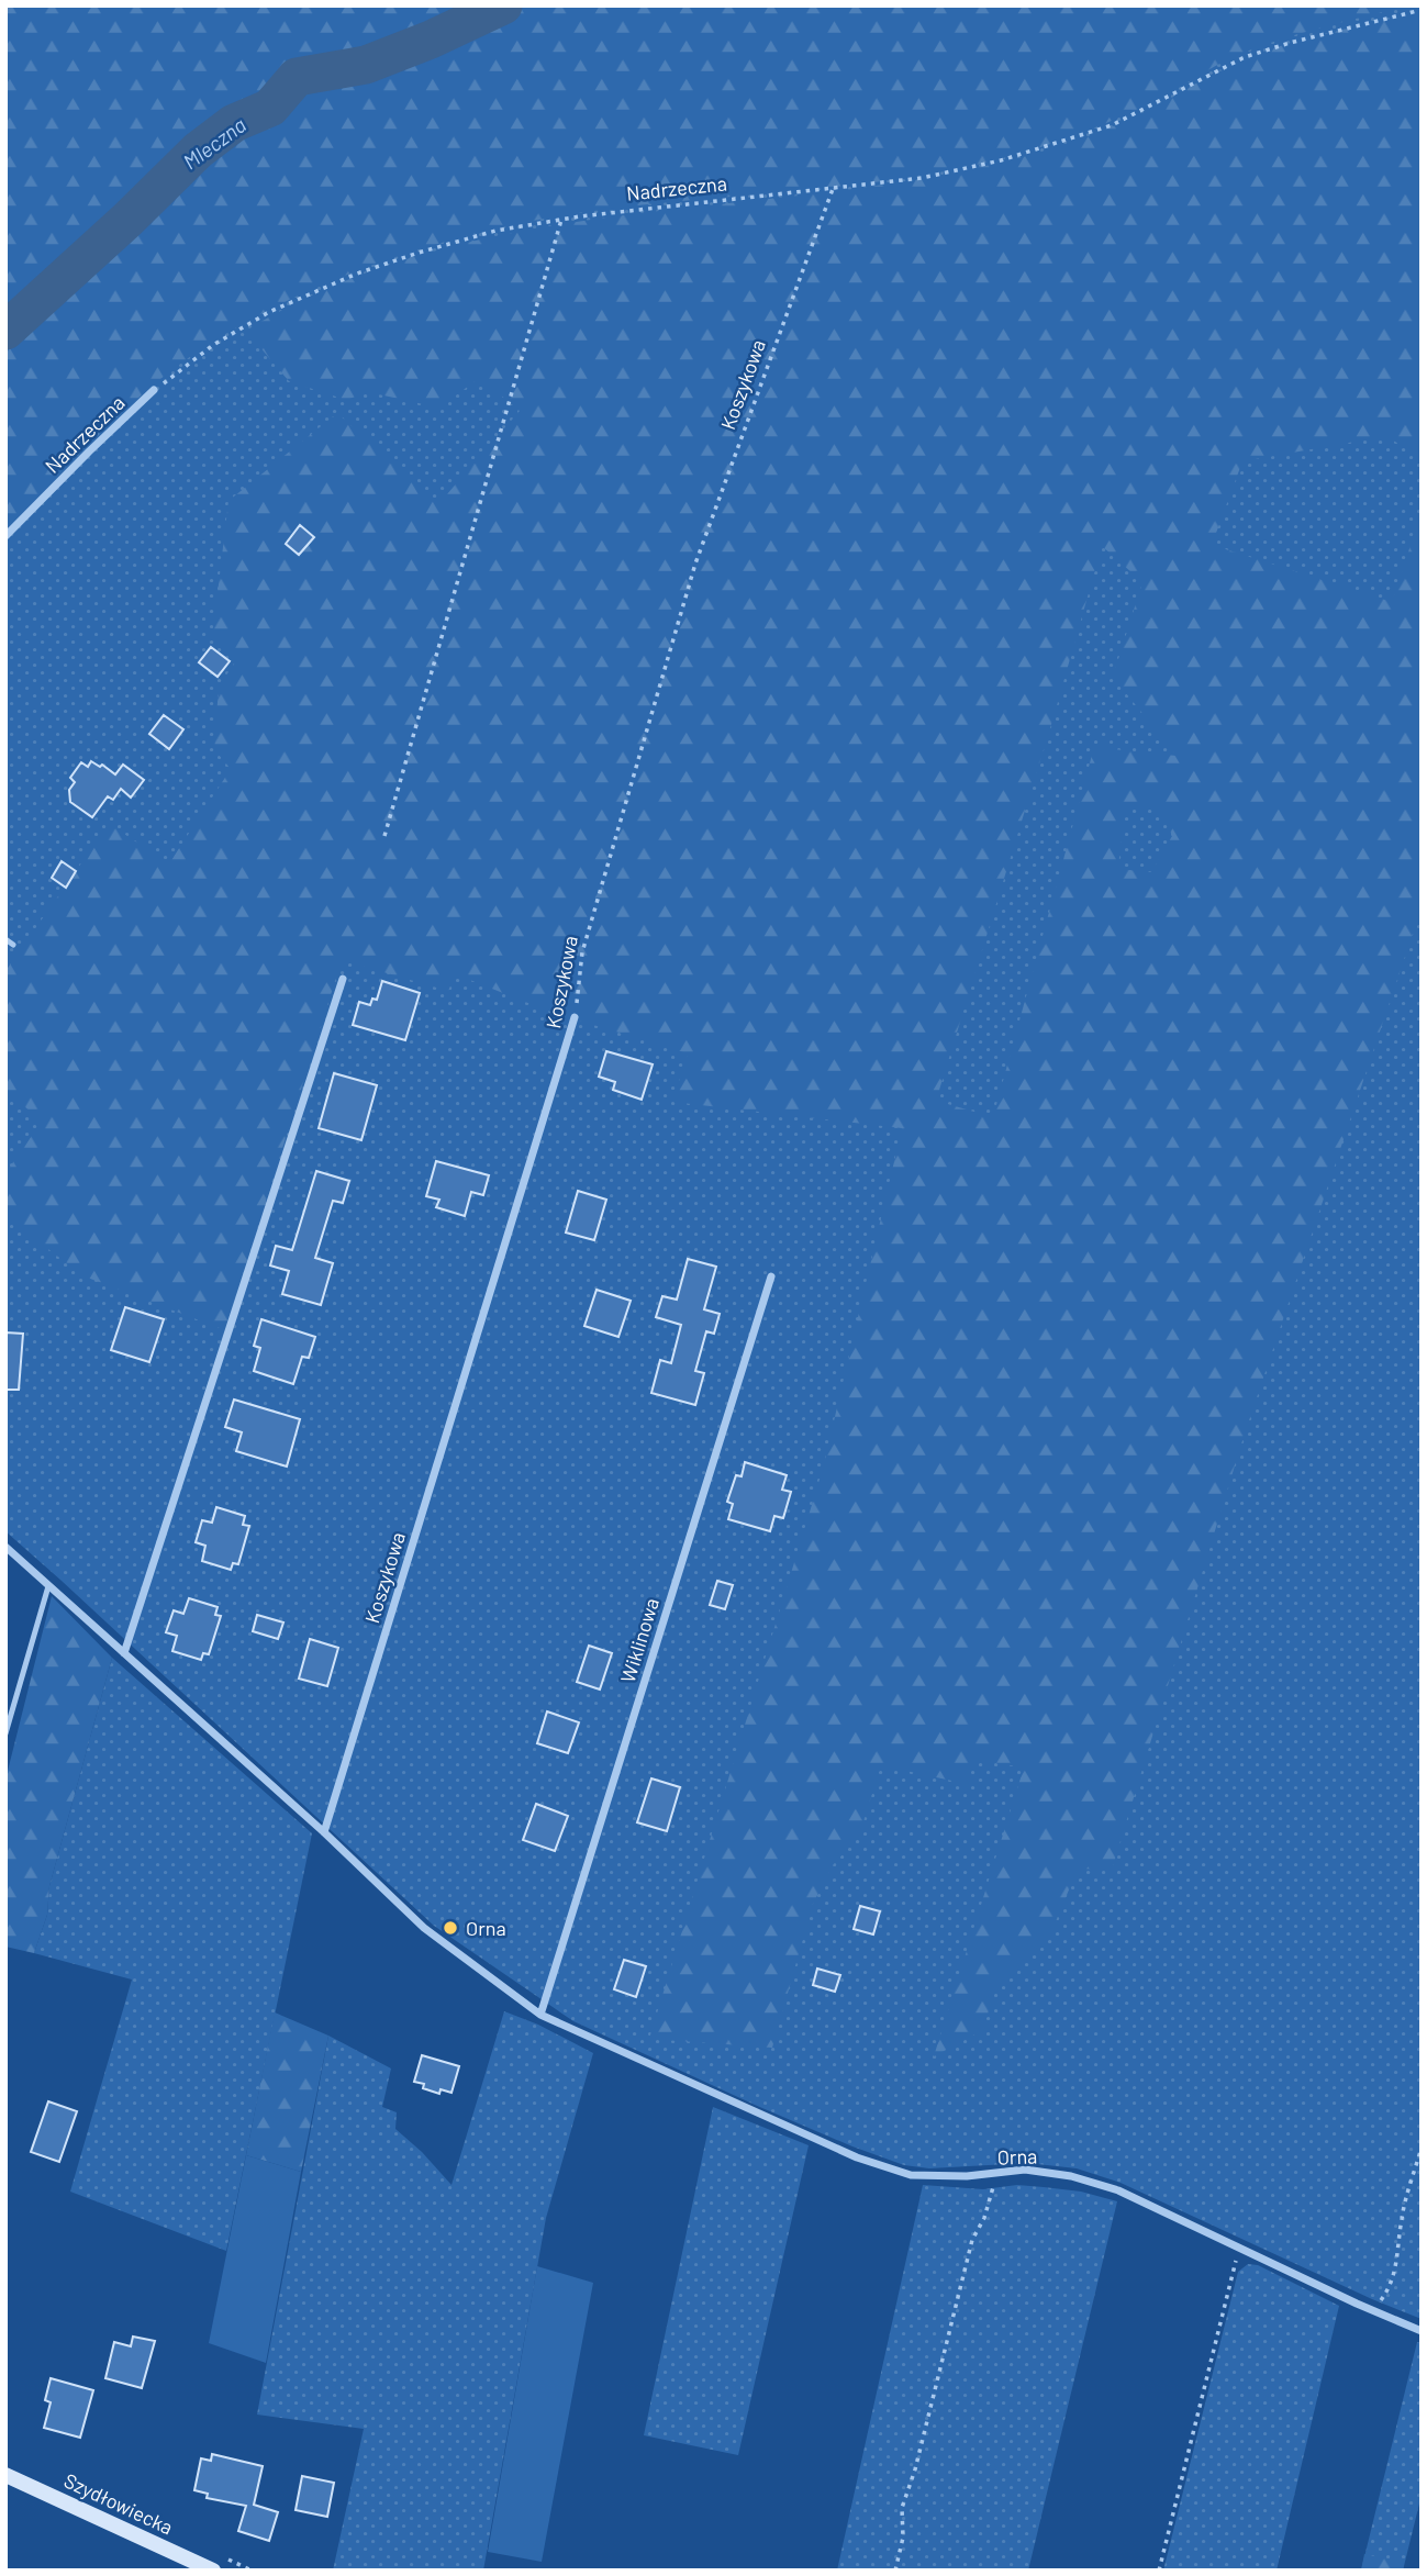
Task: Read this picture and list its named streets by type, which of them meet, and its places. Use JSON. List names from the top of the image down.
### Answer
{
  "streets": {
    "street": [
      "Nadrzeczna",
      "Koszykowa",
      "Wiklinowa",
      "Orna",
      "Szydłowiecka"
    ]
  },
  "crossings": [
    ["Nadrzeczna", "Koszykowa"],
    ["Koszykowa", "Orna"],
    ["Wiklinowa", "Orna"]
  ],
  "water": ["Mleczna"],
  "places": ["Orna"]
}
